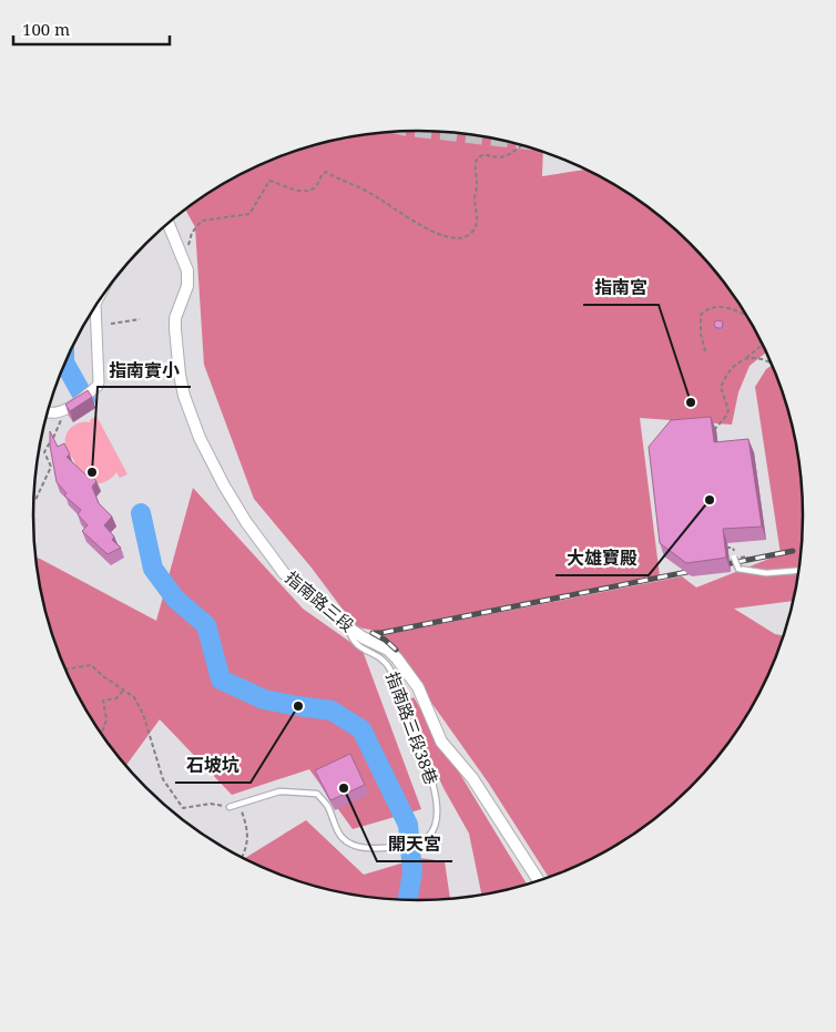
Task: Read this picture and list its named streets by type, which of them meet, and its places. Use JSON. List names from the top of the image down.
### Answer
{
  "streets": {
    "street": ["指南路三段"],
    "lane": ["指南路三段38巷"]
  },
  "crossings": [
    ["指南路三段", "指南路三段38巷"]
  ],
  "places": [
    "指南宮",
    "指南實小",
    "大雄寶殿",
    "石坡坑",
    "開天宮"
  ],
  "scale_bar": "100 m"
}
